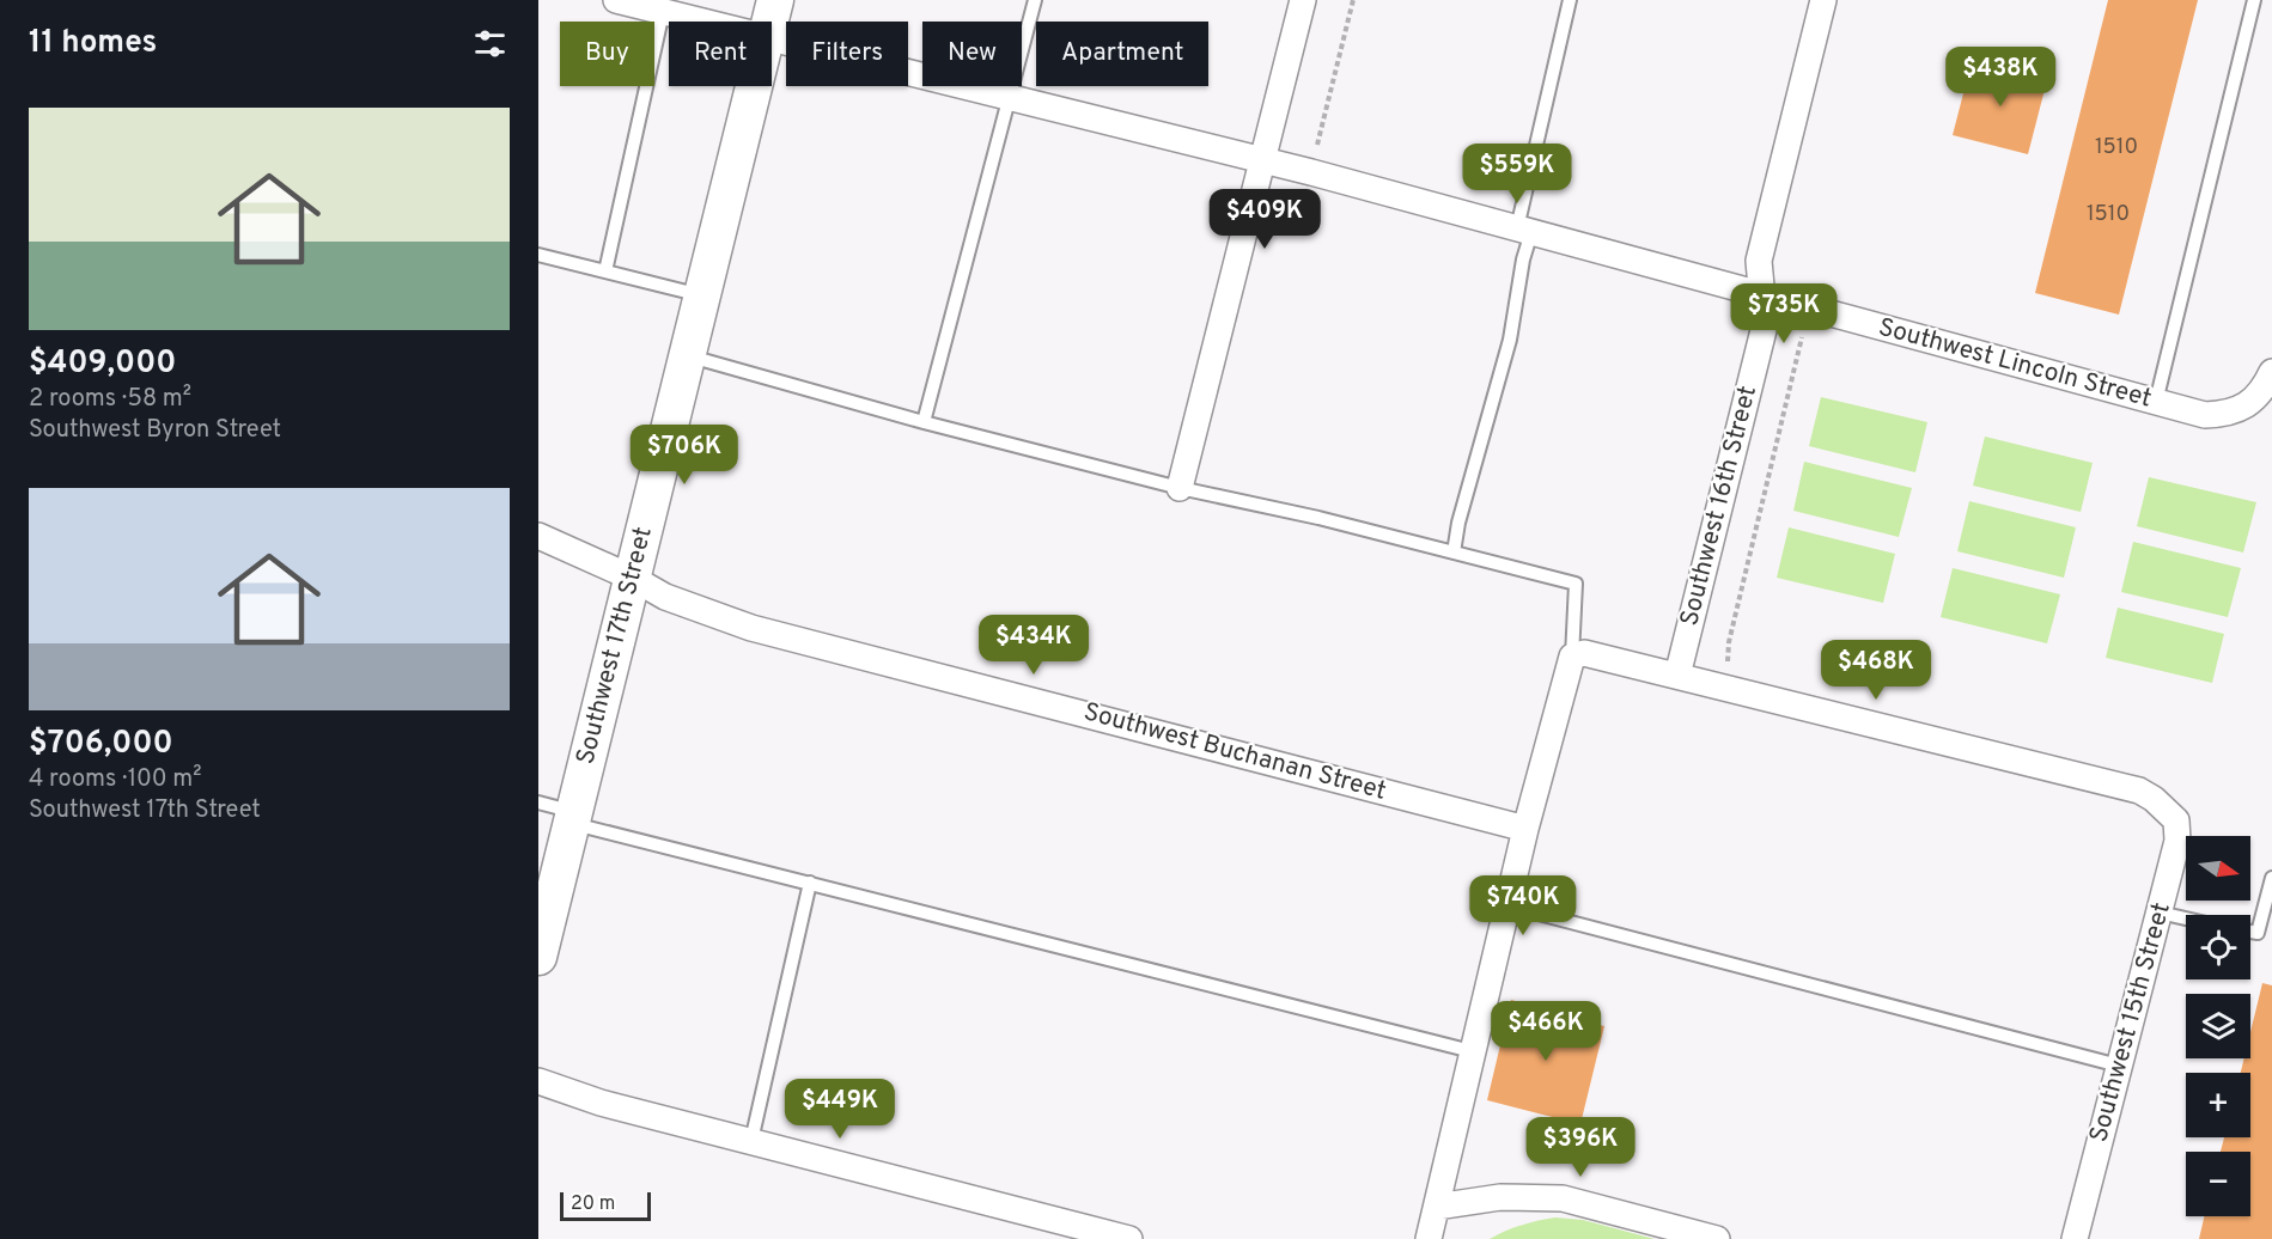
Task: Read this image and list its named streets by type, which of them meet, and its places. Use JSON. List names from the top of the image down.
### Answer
{
  "streets": {
    "main road": ["Southwest 17th Street"],
    "street": [
      "Southwest Lincoln Street",
      "Southwest 16th Street",
      "Southwest Buchanan Street",
      "Southwest 15th Street"
    ]
  },
  "crossings": [
    ["Southwest Lincoln Street", "Southwest 16th Street"],
    ["Southwest 17th Street", "Southwest Buchanan Street"]
  ],
  "house_numbers": ["1510", "1510"],
  "scale_bar": "20 m",
  "north": "right",
  "page": {
    "heading": "11 homes",
    "chip": [
      "Buy",
      "Rent",
      "Filters",
      "New",
      "Apartment"
    ],
    "price": [
      "$438K",
      "$559K",
      "$409K",
      "$735K",
      "$706K",
      "$434K",
      "$468K",
      "$740K",
      "$466K",
      "$449K",
      "$396K"
    ],
    "list": [
      {
        "name": "$409,000",
        "note": "2 rooms · 58 m² · Southwest Byron Street"
      },
      {
        "name": "$706,000",
        "note": "4 rooms · 100 m² · Southwest 17th Street"
      }
    ],
    "map_buttons": ["+", "−"],
    "scale": "20 m"
  }
}
